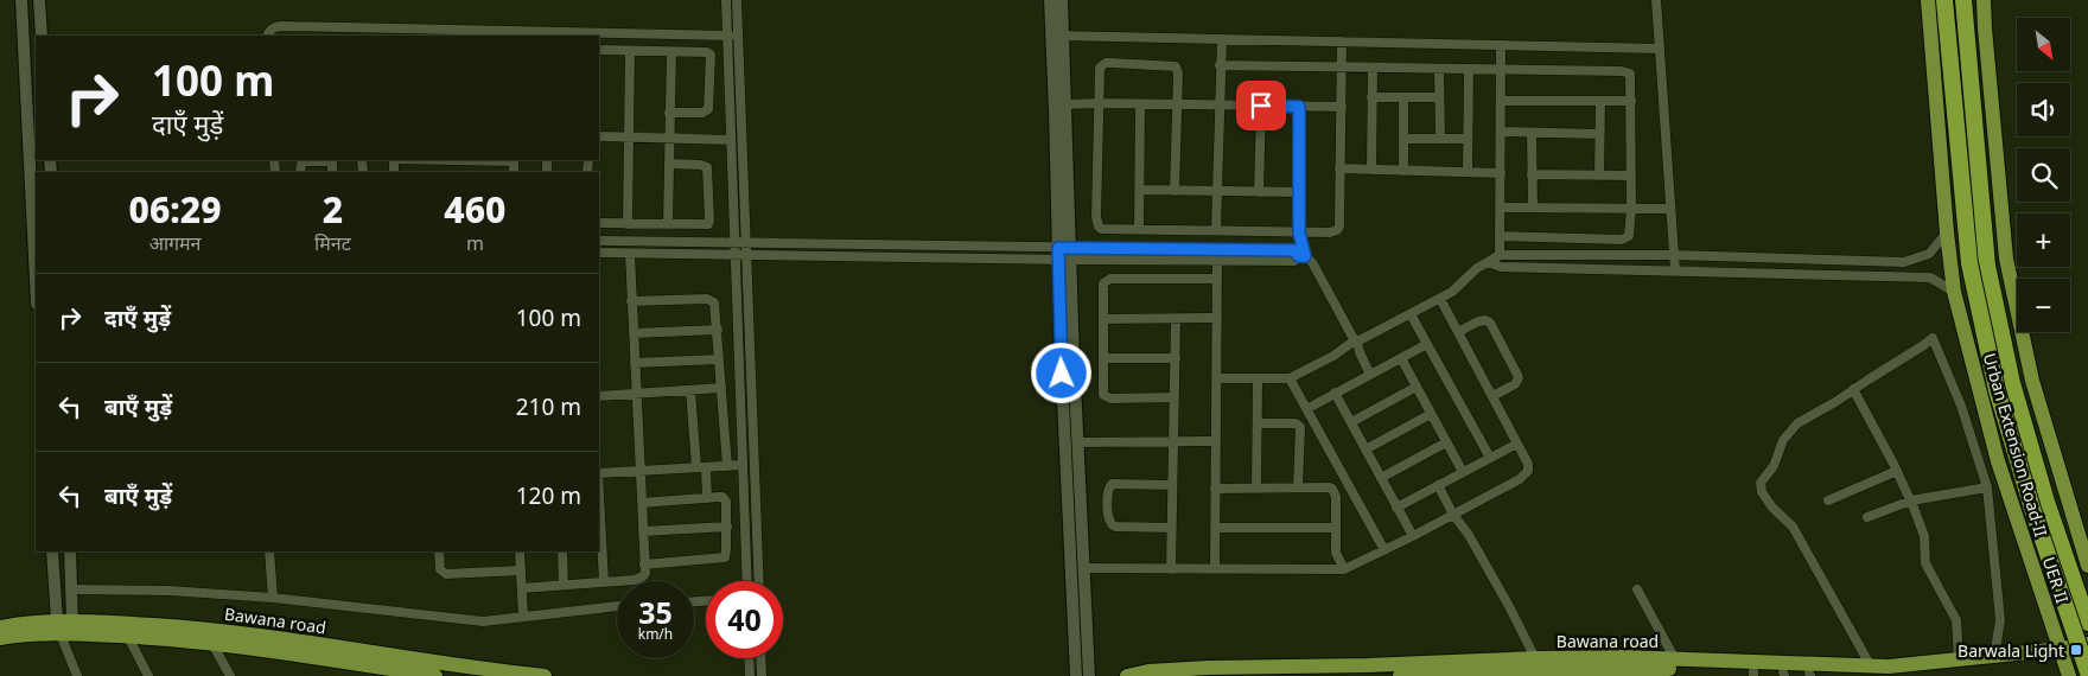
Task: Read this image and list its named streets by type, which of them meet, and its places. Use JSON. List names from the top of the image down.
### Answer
{
  "streets": {
    "highway": ["Urban Extension Road-II"],
    "main road": ["UER II", "Bawana road"]
  },
  "crossings": [
    ["UER II", "Bawana road"]
  ],
  "places": {
    "transit": ["Barwala Light"]
  },
  "north": "bottom right",
  "page": {
    "map_buttons": ["+", "−"],
    "turn": ["100 m", "दाएँ मुड़ें"],
    "eta": [
      "06:29",
      "आगमन",
      "2",
      "मिनट",
      "460",
      "m"
    ],
    "list": [
      {
        "name": "दाएँ मुड़ें",
        "value": "100 m"
      },
      {
        "name": "बाएँ मुड़ें",
        "value": "210 m"
      },
      {
        "name": "बाएँ मुड़ें",
        "value": "120 m"
      }
    ],
    "speed": "35 km/h",
    "limit": "40"
  }
}
